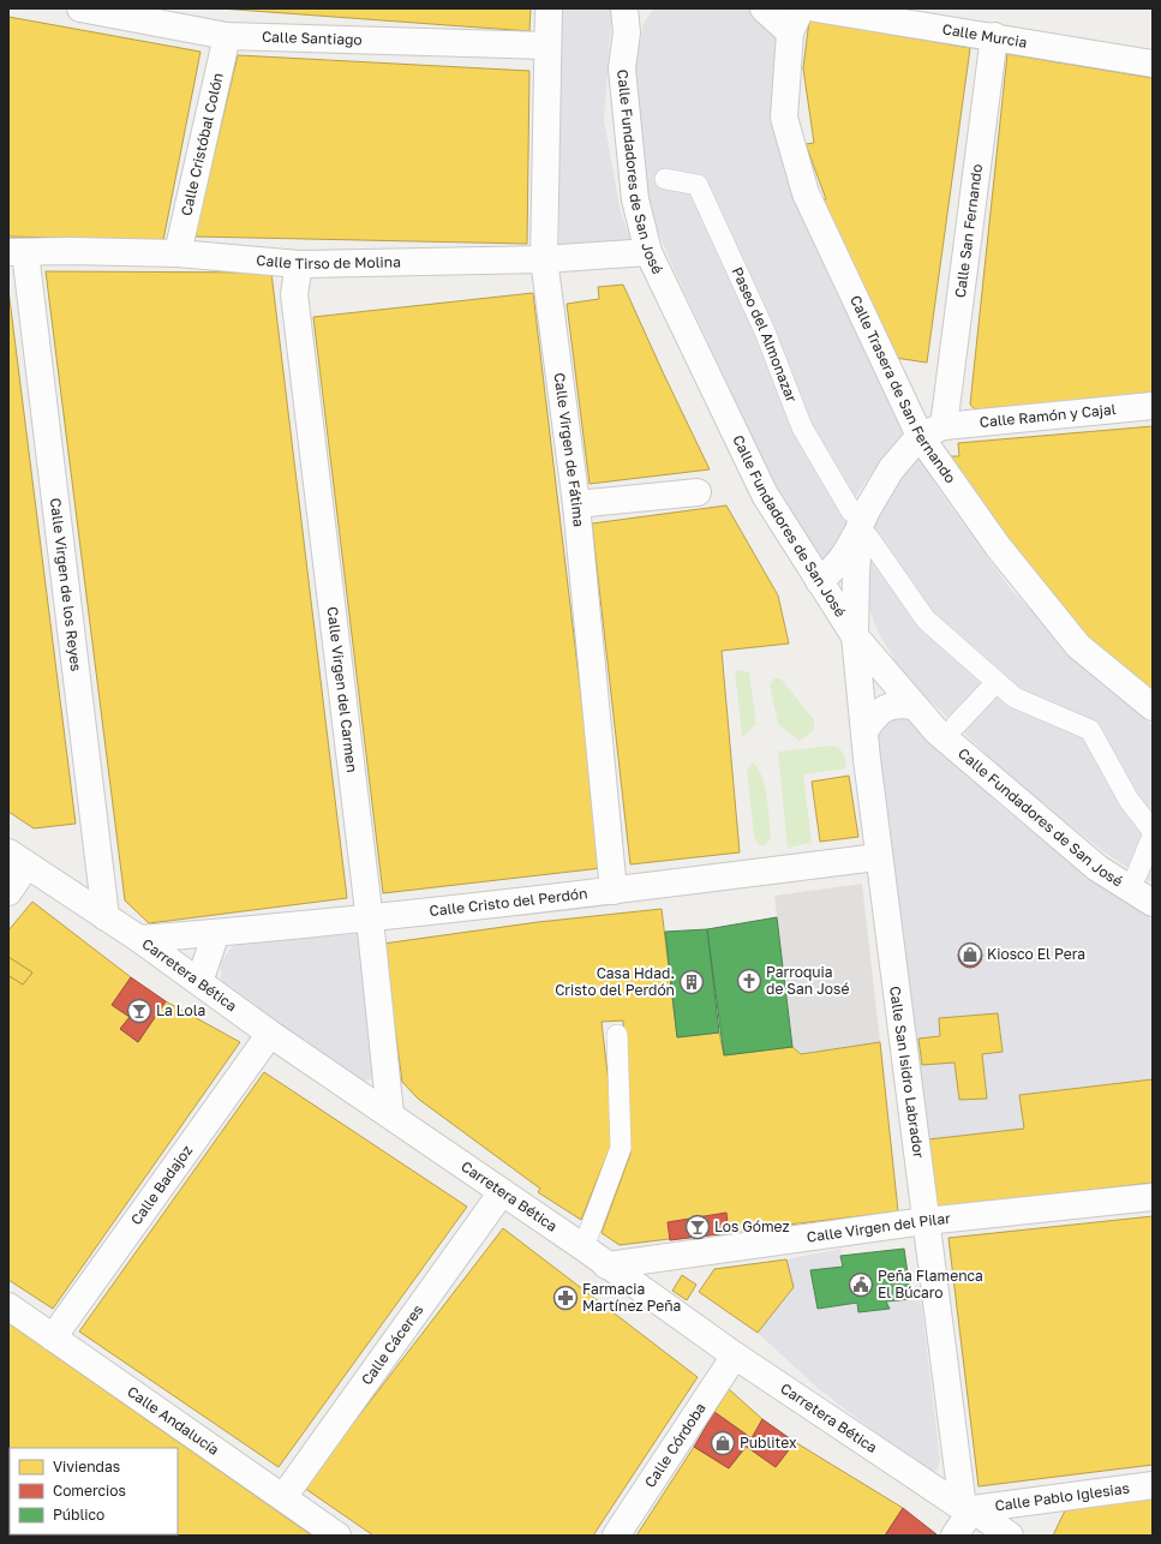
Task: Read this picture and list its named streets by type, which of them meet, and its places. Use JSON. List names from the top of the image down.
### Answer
{
  "streets": {
    "street": [
      "Calle Murcia",
      "Calle Santiago",
      "Calle Cristóbal Colón",
      "Calle Fundadores de San José",
      "Calle San Fernando",
      "Calle Tirso de Molina",
      "Paseo del Almonazar",
      "Calle Trasera de San Fernando",
      "Calle Ramón y Cajal",
      "Calle Virgen de Fátima",
      "Calle Virgen de los Reyes",
      "Calle Virgen del Carmen",
      "Calle Cristo del Perdón",
      "Carretera Bética",
      "Calle San Isidro Labrador",
      "Calle Badajoz",
      "Calle Virgen del Pilar",
      "Calle Cáceres",
      "Calle Andalucía",
      "Calle Córdoba",
      "Calle Pablo Iglesias"
    ]
  },
  "crossings": [
    ["Calle Murcia", "Calle San Fernando"],
    ["Calle Santiago", "Calle Cristóbal Colón"],
    ["Calle Santiago", "Calle Virgen de Fátima"],
    ["Calle Cristóbal Colón", "Calle Tirso de Molina"],
    ["Calle Fundadores de San José", "Calle Tirso de Molina"],
    ["Calle Fundadores de San José", "Calle San Isidro Labrador"],
    ["Calle San Fernando", "Calle Trasera de San Fernando"],
    ["Calle San Fernando", "Calle Ramón y Cajal"],
    ["Calle Tirso de Molina", "Calle Virgen de Fátima"],
    ["Calle Tirso de Molina", "Calle Virgen de los Reyes"],
    ["Calle Tirso de Molina", "Calle Virgen del Carmen"],
    ["Paseo del Almonazar", "Calle San Isidro Labrador"],
    ["Calle Trasera de San Fernando", "Calle Ramón y Cajal"],
    ["Calle Virgen de Fátima", "Calle Cristo del Perdón"],
    ["Calle Virgen de los Reyes", "Carretera Bética"],
    ["Calle Virgen del Carmen", "Calle Cristo del Perdón"],
    ["Calle Virgen del Carmen", "Carretera Bética"],
    ["Calle Cristo del Perdón", "Carretera Bética"],
    ["Calle Cristo del Perdón", "Calle San Isidro Labrador"],
    ["Carretera Bética", "Calle San Isidro Labrador"],
    ["Carretera Bética", "Calle Badajoz"],
    ["Carretera Bética", "Calle Virgen del Pilar"],
    ["Carretera Bética", "Calle Cáceres"],
    ["Carretera Bética", "Calle Córdoba"],
    ["Carretera Bética", "Calle Pablo Iglesias"],
    ["Calle San Isidro Labrador", "Calle Virgen del Pilar"],
    ["Calle San Isidro Labrador", "Calle Pablo Iglesias"],
    ["Calle Badajoz", "Calle Andalucía"],
    ["Calle Cáceres", "Calle Andalucía"]
  ],
  "places": {
    "shop": ["Kiosco El Pera", "Publitex"],
    "church": ["Parroquia de San José"],
    "building": ["Casa Hdad. Cristo del Perdón"],
    "bar": ["La Lola", "Los Gómez"],
    "public building": ["Peña Flamenca El Búcaro"],
    "pharmacy": ["Farmacia Martínez Peña"]
  },
  "legend": ["Viviendas", "Comercios", "Público"]
}
